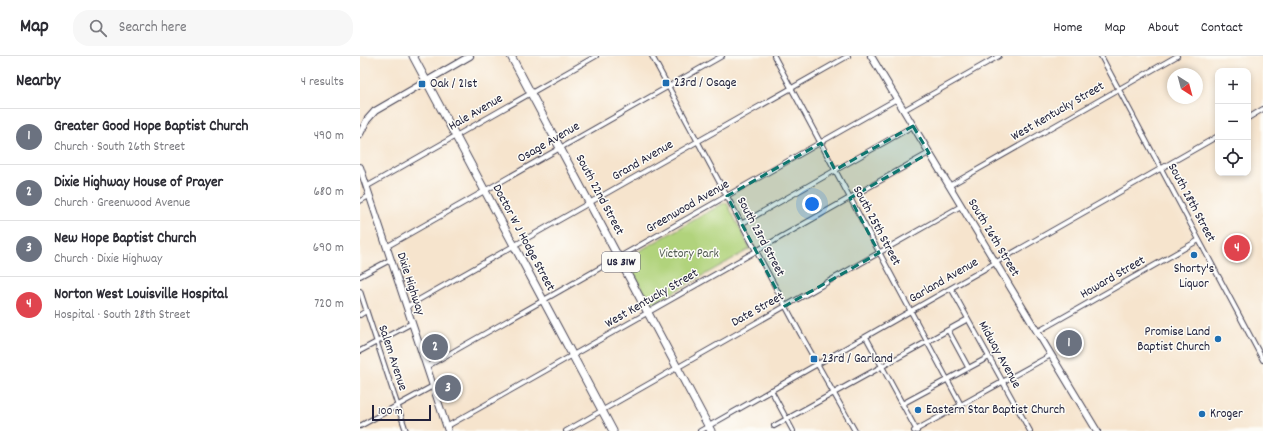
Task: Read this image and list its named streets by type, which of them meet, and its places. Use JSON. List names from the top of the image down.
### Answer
{
  "streets": {
    "main road": ["South 22nd Street", "Doctor W J Hodge Street", "US 31W"],
    "street": [
      "West Kentucky Street",
      "Hale Avenue",
      "Osage Avenue",
      "Grand Avenue",
      "South 28th Street",
      "Greenwood Avenue",
      "South 25th Street",
      "South 23rd Street",
      "South 26th Street",
      "Howard Street",
      "Garland Avenue",
      "Dixie Highway",
      "Date Street",
      "Midway Avenue",
      "Salem Avenue"
    ]
  },
  "crossings": [
    ["West Kentucky Street", "South 22nd Street"],
    ["West Kentucky Street", "South 28th Street"],
    ["West Kentucky Street", "South 25th Street"],
    ["West Kentucky Street", "South 23rd Street"],
    ["West Kentucky Street", "Doctor W J Hodge Street"],
    ["West Kentucky Street", "South 26th Street"],
    ["West Kentucky Street", "Dixie Highway"],
    ["Hale Avenue", "South 22nd Street"],
    ["Hale Avenue", "Doctor W J Hodge Street"],
    ["Hale Avenue", "Dixie Highway"],
    ["Osage Avenue", "South 22nd Street"],
    ["Osage Avenue", "South 23rd Street"],
    ["Osage Avenue", "Doctor W J Hodge Street"],
    ["Osage Avenue", "Dixie Highway"],
    ["Grand Avenue", "South 22nd Street"],
    ["Grand Avenue", "South 25th Street"],
    ["Grand Avenue", "South 23rd Street"],
    ["Grand Avenue", "Doctor W J Hodge Street"],
    ["Grand Avenue", "Dixie Highway"],
    ["South 22nd Street", "Greenwood Avenue"],
    ["South 22nd Street", "Garland Avenue"],
    ["South 22nd Street", "Date Street"],
    ["South 28th Street", "Howard Street"],
    ["South 28th Street", "Garland Avenue"],
    ["Greenwood Avenue", "South 25th Street"],
    ["Greenwood Avenue", "South 23rd Street"],
    ["Greenwood Avenue", "Doctor W J Hodge Street"],
    ["Greenwood Avenue", "South 26th Street"],
    ["Greenwood Avenue", "Dixie Highway"],
    ["South 25th Street", "Garland Avenue"],
    ["South 25th Street", "Date Street"],
    ["South 23rd Street", "Garland Avenue"],
    ["South 23rd Street", "Date Street"],
    ["Doctor W J Hodge Street", "Date Street"],
    ["South 26th Street", "Howard Street"],
    ["South 26th Street", "Garland Avenue"],
    ["South 26th Street", "Date Street"],
    ["Garland Avenue", "Midway Avenue"]
  ],
  "parks": ["Victory Park"],
  "places": {
    "transit": ["23rd / Osage", "Oak / 21st", "23rd / Garland"],
    "other": [
      "Shorty's Liquor",
      "Promise Land Baptist Church",
      "Eastern Star Baptist Church",
      "Kroger"
    ]
  },
  "scale_bar": "100 m",
  "north": "bottom right",
  "page": {
    "header": "Map",
    "search": "Search here",
    "nav": [
      "Home",
      "Map",
      "About",
      "Contact"
    ],
    "heading": ["Nearby", "4 results"],
    "map_buttons": ["+", "−"],
    "list": [
      {
        "mark": "1",
        "name": "Greater Good Hope Baptist Church",
        "note": "Church · South 26th Street",
        "value": "490 m"
      },
      {
        "mark": "2",
        "name": "Dixie Highway House of Prayer",
        "note": "Church · Greenwood Avenue",
        "value": "680 m"
      },
      {
        "mark": "3",
        "name": "New Hope Baptist Church",
        "note": "Church · Dixie Highway",
        "value": "690 m"
      },
      {
        "mark": "4",
        "name": "Norton West Louisville Hospital",
        "note": "Hospital · South 28th Street",
        "value": "720 m"
      }
    ],
    "pins": [
      "4",
      "1",
      "2",
      "3"
    ],
    "scale": "100 m"
  }
}
